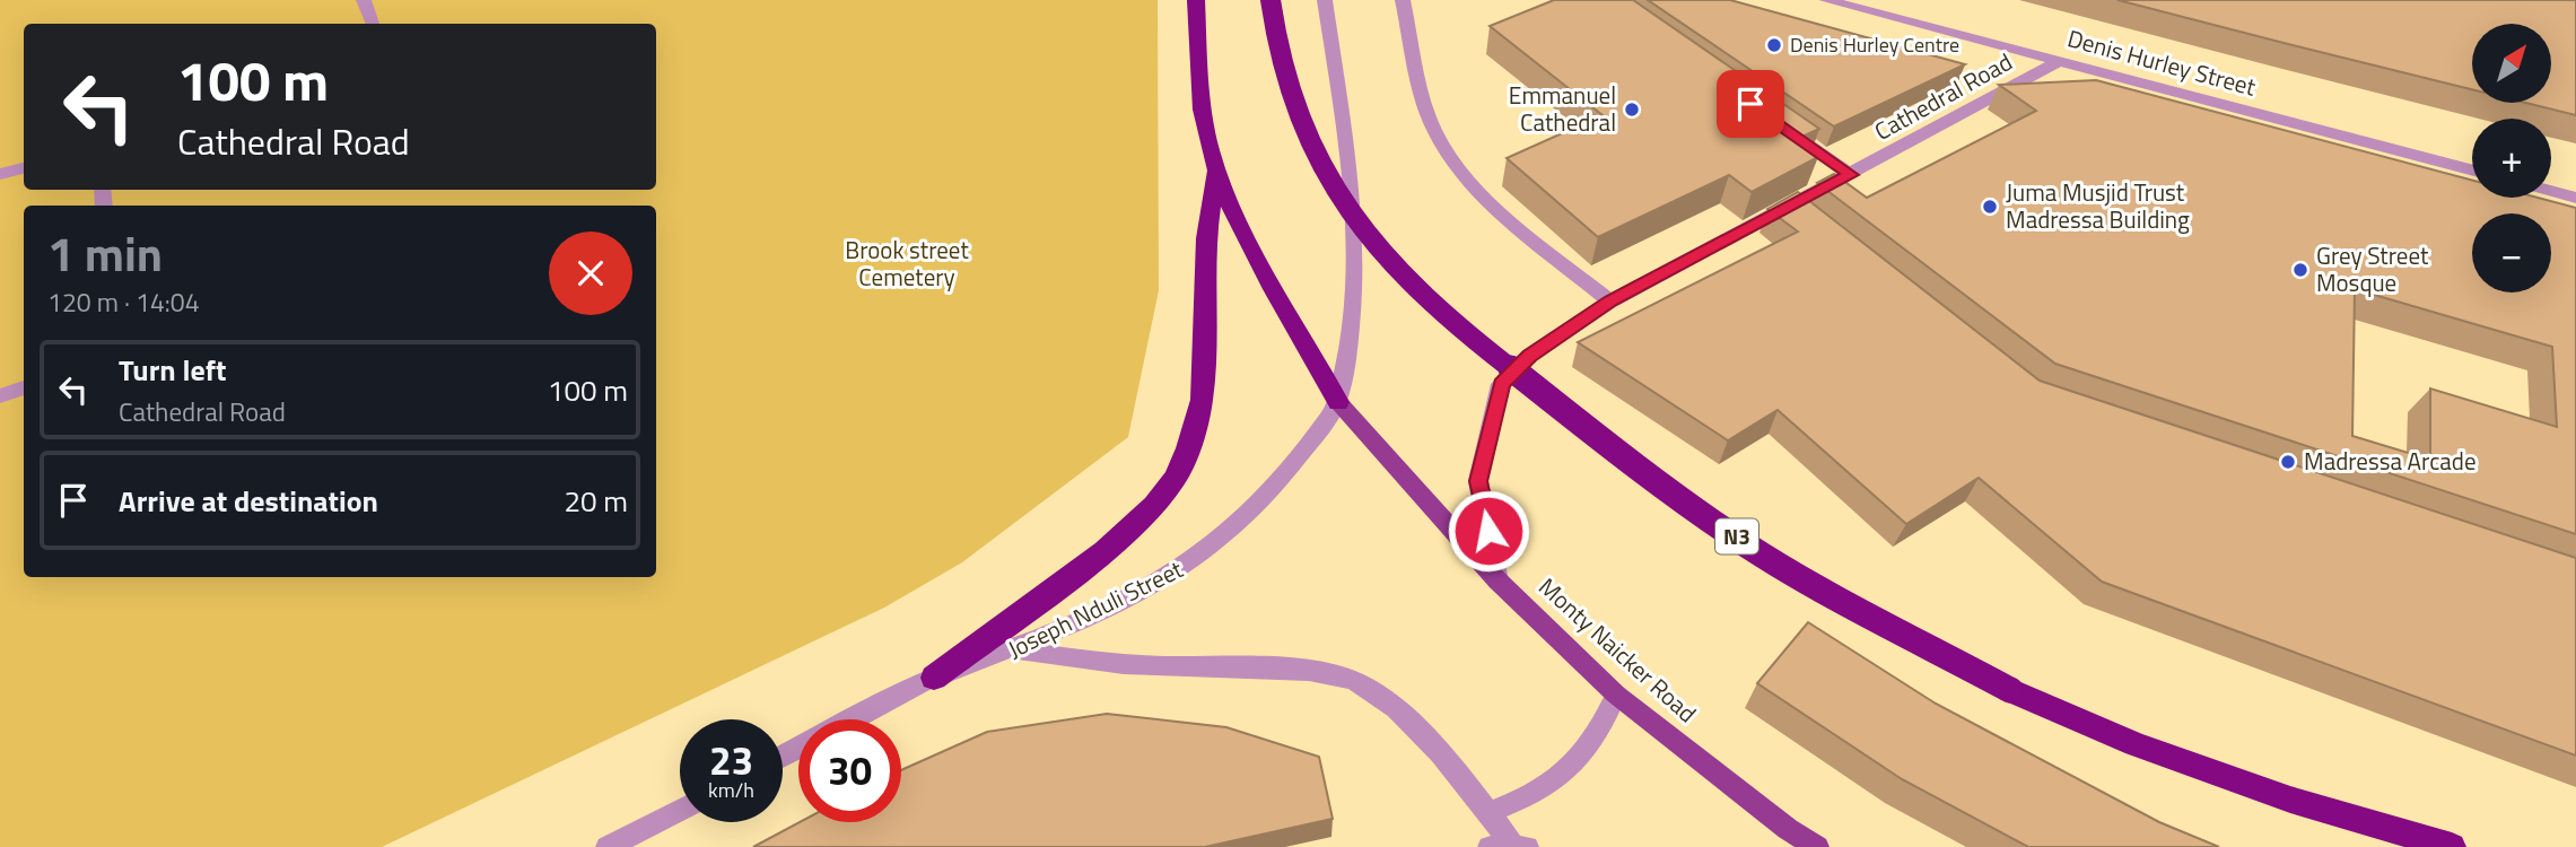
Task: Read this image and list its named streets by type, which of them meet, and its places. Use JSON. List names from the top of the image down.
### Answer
{
  "streets": {
    "highway": ["N3"],
    "main road": ["Monty Naicker Road"],
    "street": ["Denis Hurley Street", "Cathedral Road", "Joseph Nduli Street"]
  },
  "crossings": [
    ["Denis Hurley Street", "Cathedral Road"],
    ["Cathedral Road", "Monty Naicker Road"],
    ["Joseph Nduli Street", "Monty Naicker Road"]
  ],
  "parks": ["Brook street Cemetery"],
  "places": [
    "Denis Hurley Centre",
    "Emmanuel Cathedral",
    "Juma Musjid Trust Madressa Building",
    "Grey Street Mosque",
    "Madressa Arcade"
  ],
  "north": "top right",
  "page": {
    "map_buttons": ["+", "−"],
    "turn": ["100 m", "Cathedral Road"],
    "heading": ["1 min", "120 m · 14:04"],
    "list": [
      {
        "name": "Turn left",
        "note": "Cathedral Road",
        "value": "100 m"
      },
      {
        "name": "Arrive at destination",
        "value": "20 m"
      }
    ],
    "speed": "23 km/h",
    "limit": "30"
  }
}
